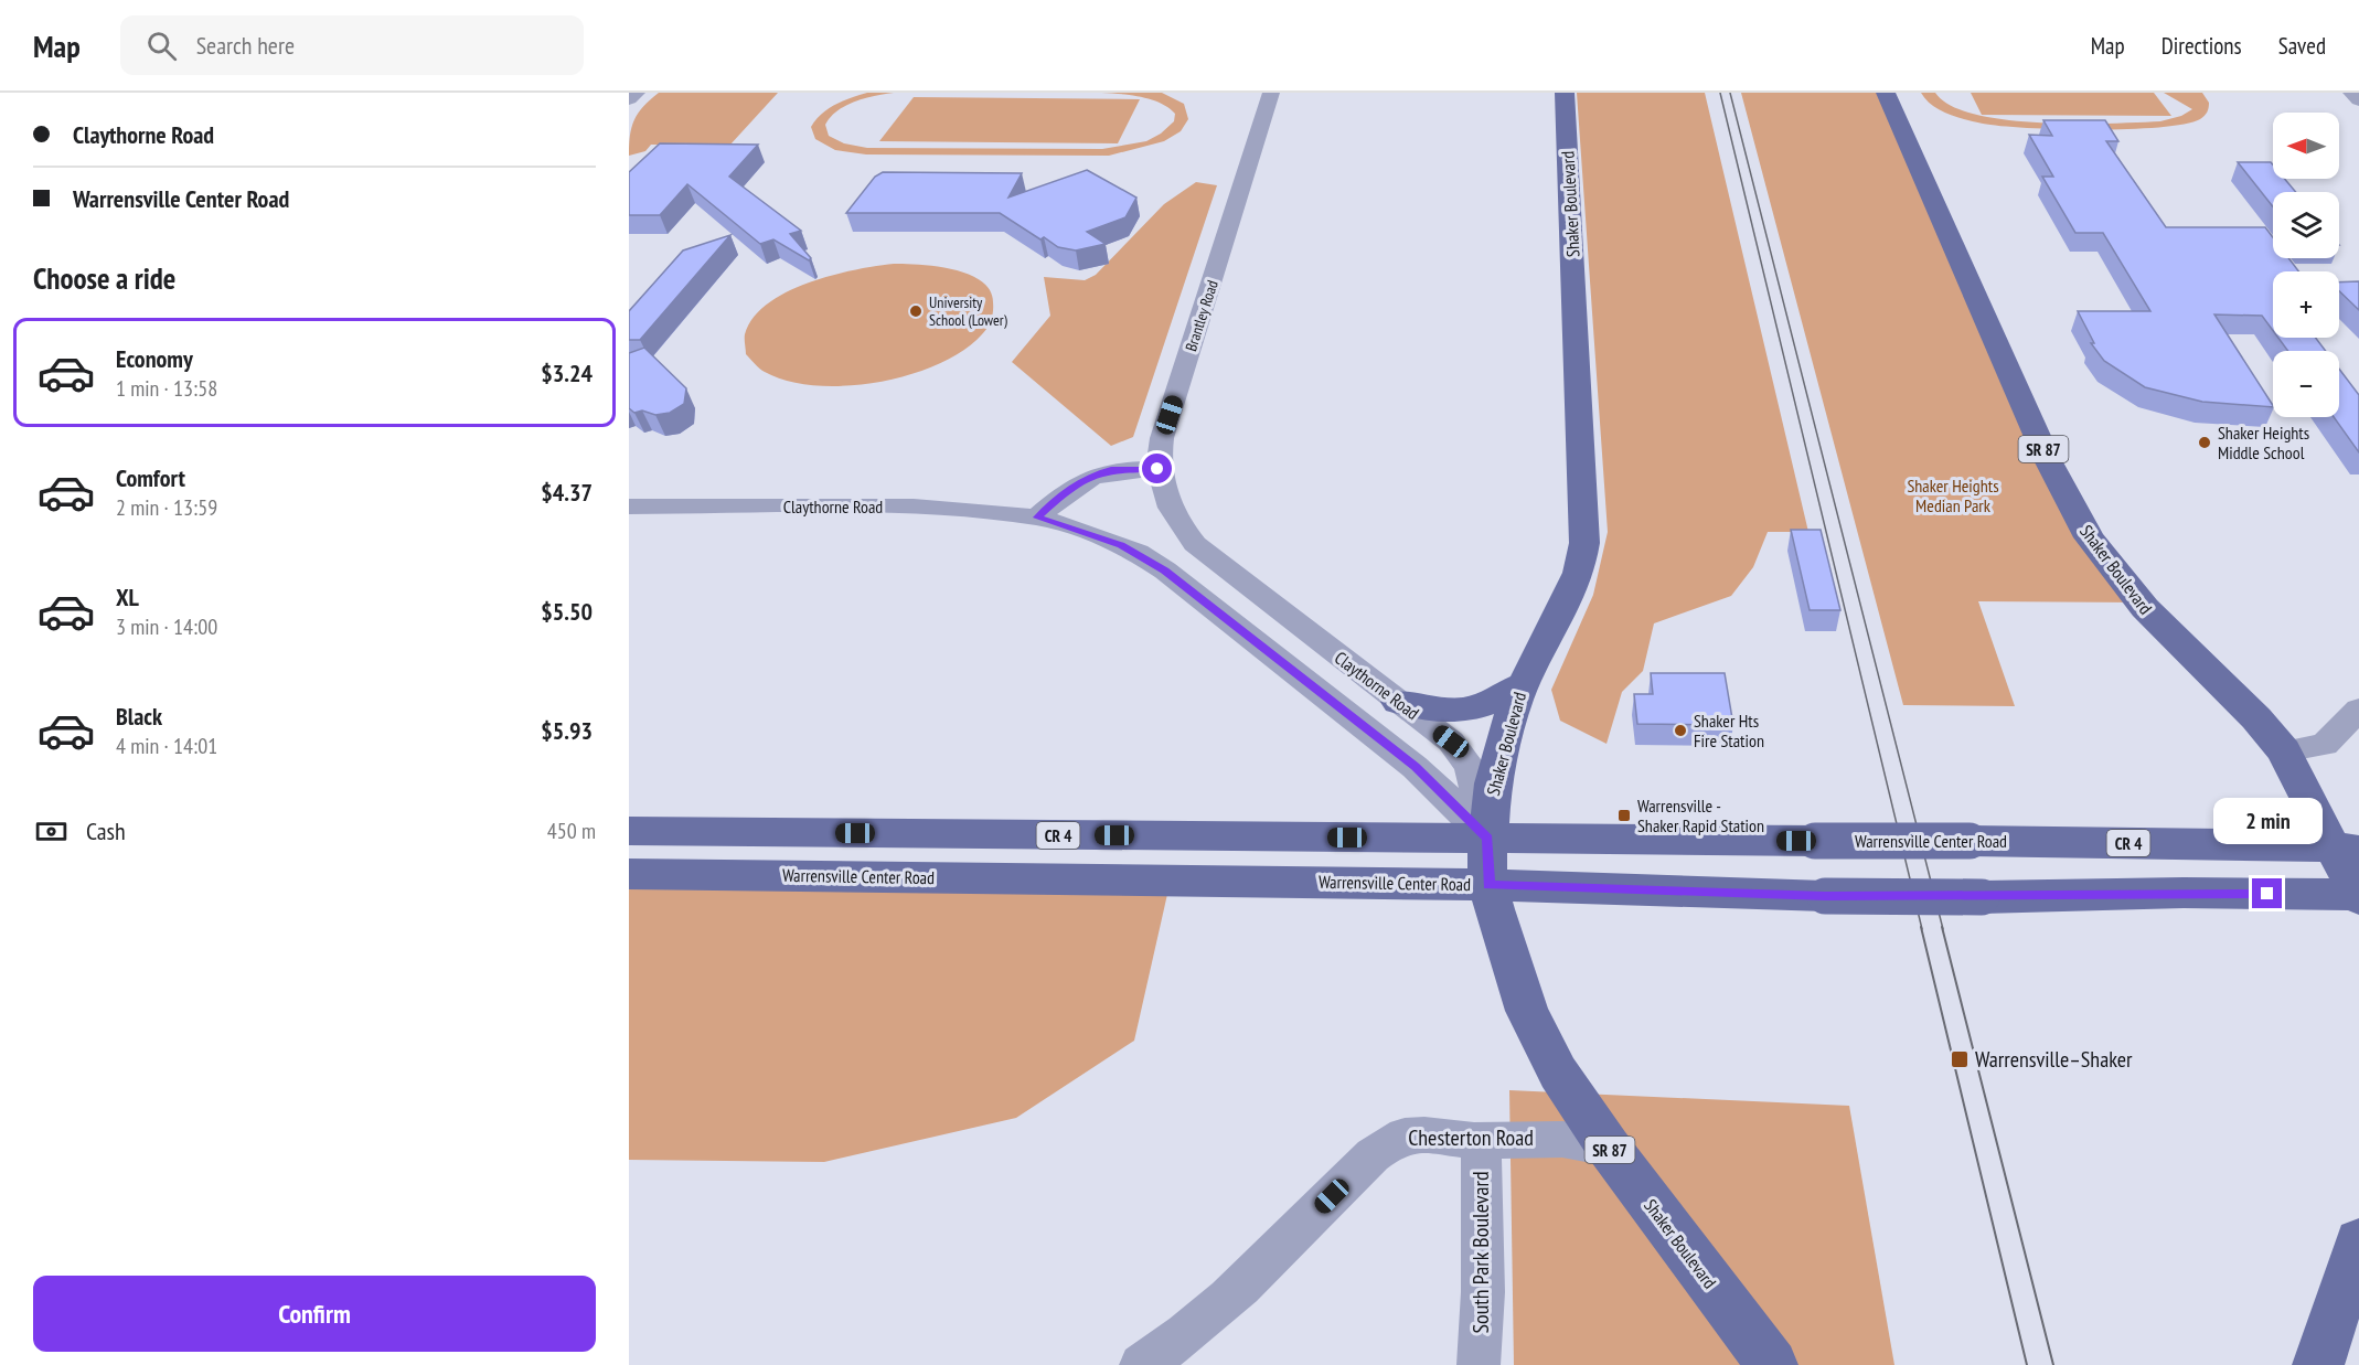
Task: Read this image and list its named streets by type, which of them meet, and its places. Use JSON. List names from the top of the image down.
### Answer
{
  "streets": {
    "main road": [
      "Shaker Boulevard",
      "SR 87",
      "CR 4",
      "Warrensville Center Road"
    ],
    "street": [
      "Brantley Road",
      "Claythorne Road",
      "Chesterton Road",
      "South Park Boulevard"
    ]
  },
  "crossings": [
    ["Shaker Boulevard", "Claythorne Road"],
    ["Shaker Boulevard", "Warrensville Center Road"],
    ["Shaker Boulevard", "Chesterton Road"],
    ["Brantley Road", "Claythorne Road"],
    ["Claythorne Road", "Warrensville Center Road"],
    ["Chesterton Road", "South Park Boulevard"]
  ],
  "parks": ["Shaker Heights Median Park"],
  "places": {
    "other": ["University School (Lower)", "Shaker Heights Middle School", "Shaker Hts Fire Station"],
    "transit": ["Warrensville - Shaker Rapid Station", "Warrensville–Shaker"]
  },
  "north": "left",
  "page": {
    "header": "Map",
    "search": "Search here",
    "nav": ["Map", "Directions", "Saved"],
    "banner": ["Claythorne Road", "Warrensville Center Road"],
    "map_buttons": ["+", "−"],
    "heading": "Choose a ride",
    "list": [
      {
        "name": "Economy",
        "note": "1 min · 13:58",
        "value": "$3.24"
      },
      {
        "name": "Comfort",
        "note": "2 min · 13:59",
        "value": "$4.37"
      },
      {
        "name": "XL",
        "note": "3 min · 14:00",
        "value": "$5.50"
      },
      {
        "name": "Black",
        "note": "4 min · 14:01",
        "value": "$5.93"
      }
    ],
    "pay": ["Cash", "450 m"],
    "bubble": "2 min",
    "buttons": "Confirm"
  }
}
